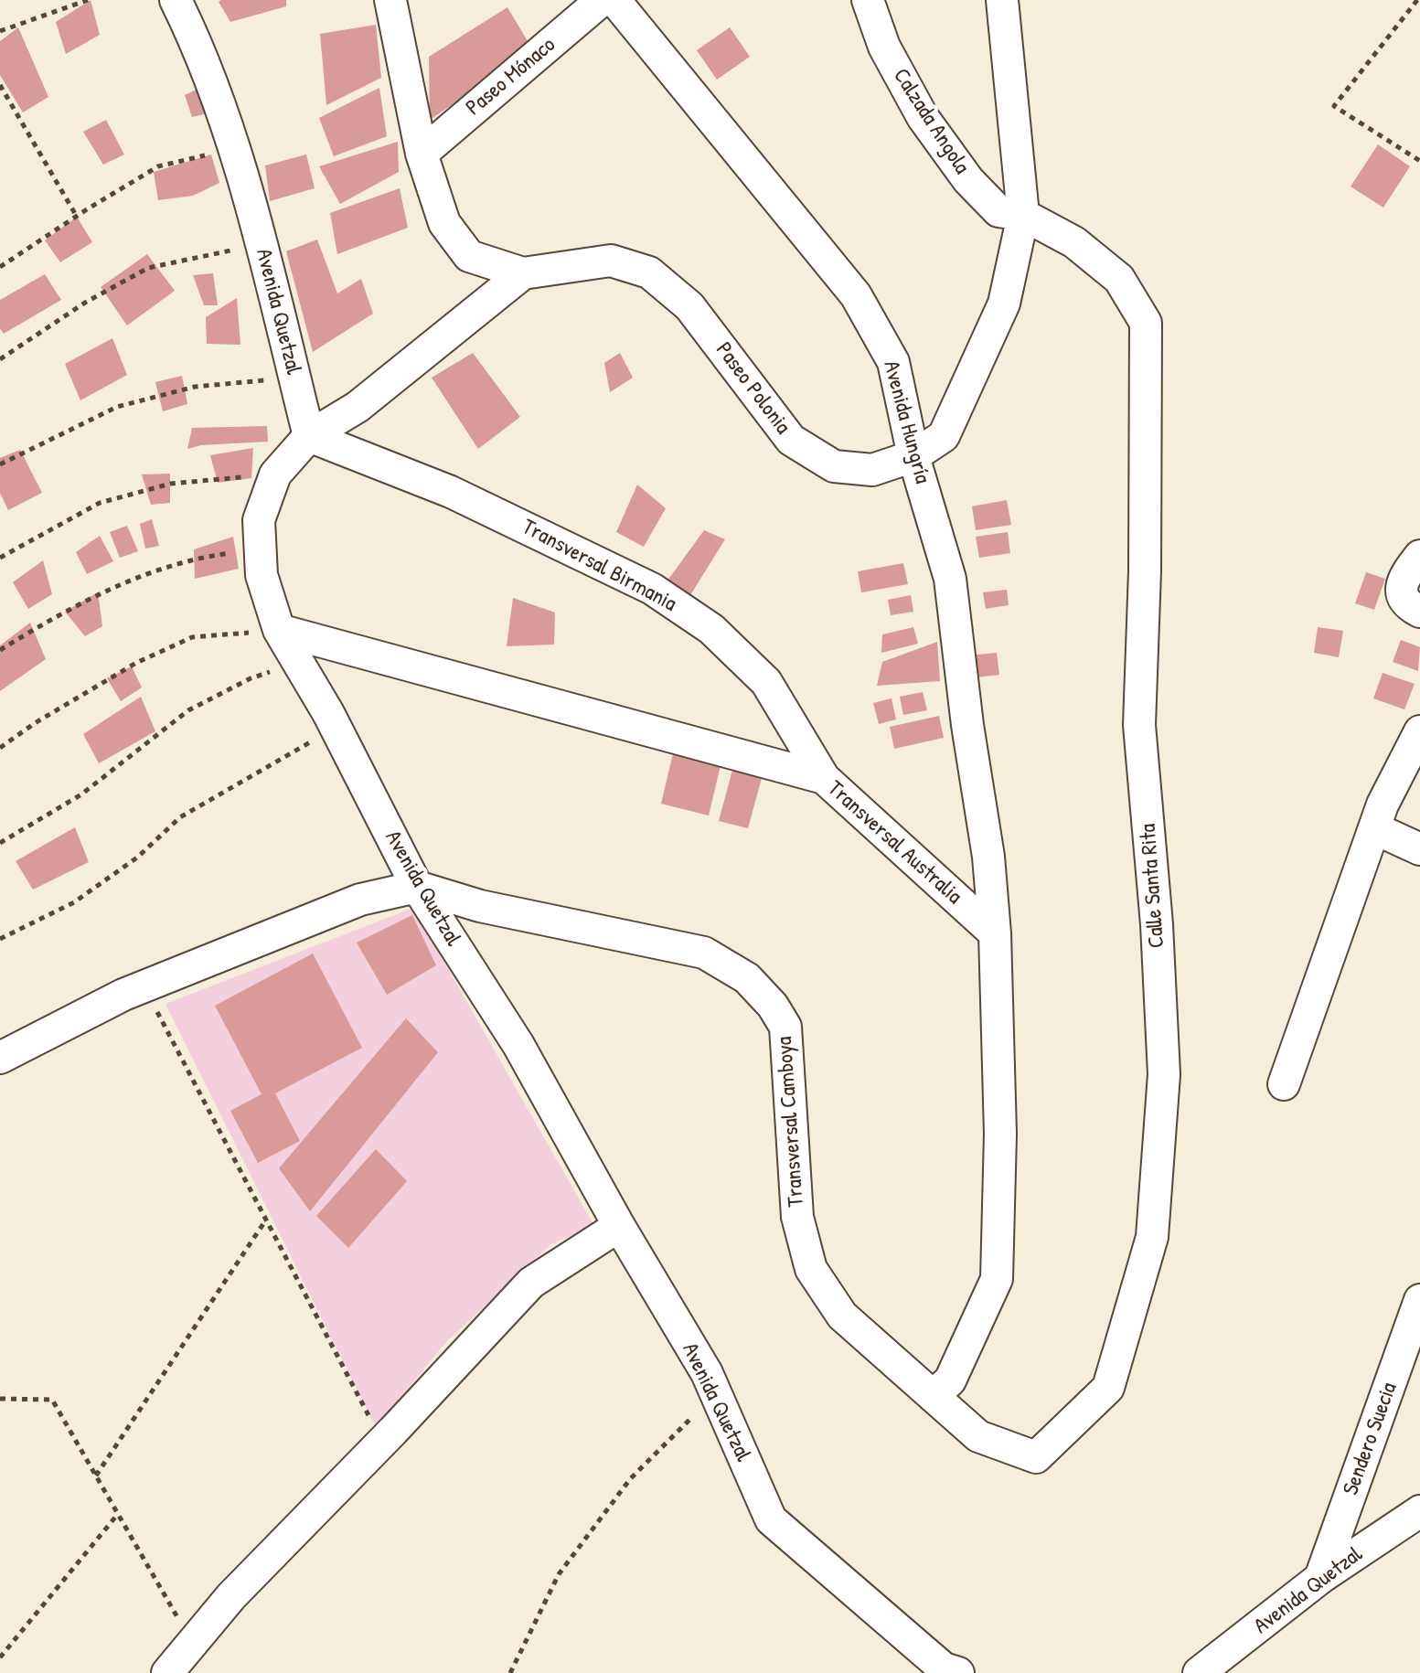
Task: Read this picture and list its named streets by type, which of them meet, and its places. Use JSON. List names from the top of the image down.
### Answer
{
  "streets": {
    "street": [
      "Paseo Mónaco",
      "Calzada Angola",
      "Avenida Quetzal",
      "Paseo Polonia",
      "Avenida Hungría",
      "Transversal Birmania",
      "Transversal Australia",
      "Calle Santa Rita",
      "Transversal Camboya",
      "Sendero Suecia"
    ]
  },
  "crossings": [
    ["Calzada Angola", "Paseo Polonia"],
    ["Calzada Angola", "Calle Santa Rita"],
    ["Avenida Quetzal", "Transversal Birmania"],
    ["Avenida Quetzal", "Transversal Australia"],
    ["Avenida Quetzal", "Transversal Camboya"],
    ["Avenida Quetzal", "Sendero Suecia"],
    ["Paseo Polonia", "Avenida Hungría"],
    ["Paseo Polonia", "Calle Santa Rita"],
    ["Avenida Hungría", "Transversal Australia"],
    ["Transversal Birmania", "Transversal Australia"],
    ["Calle Santa Rita", "Transversal Camboya"]
  ]
}
